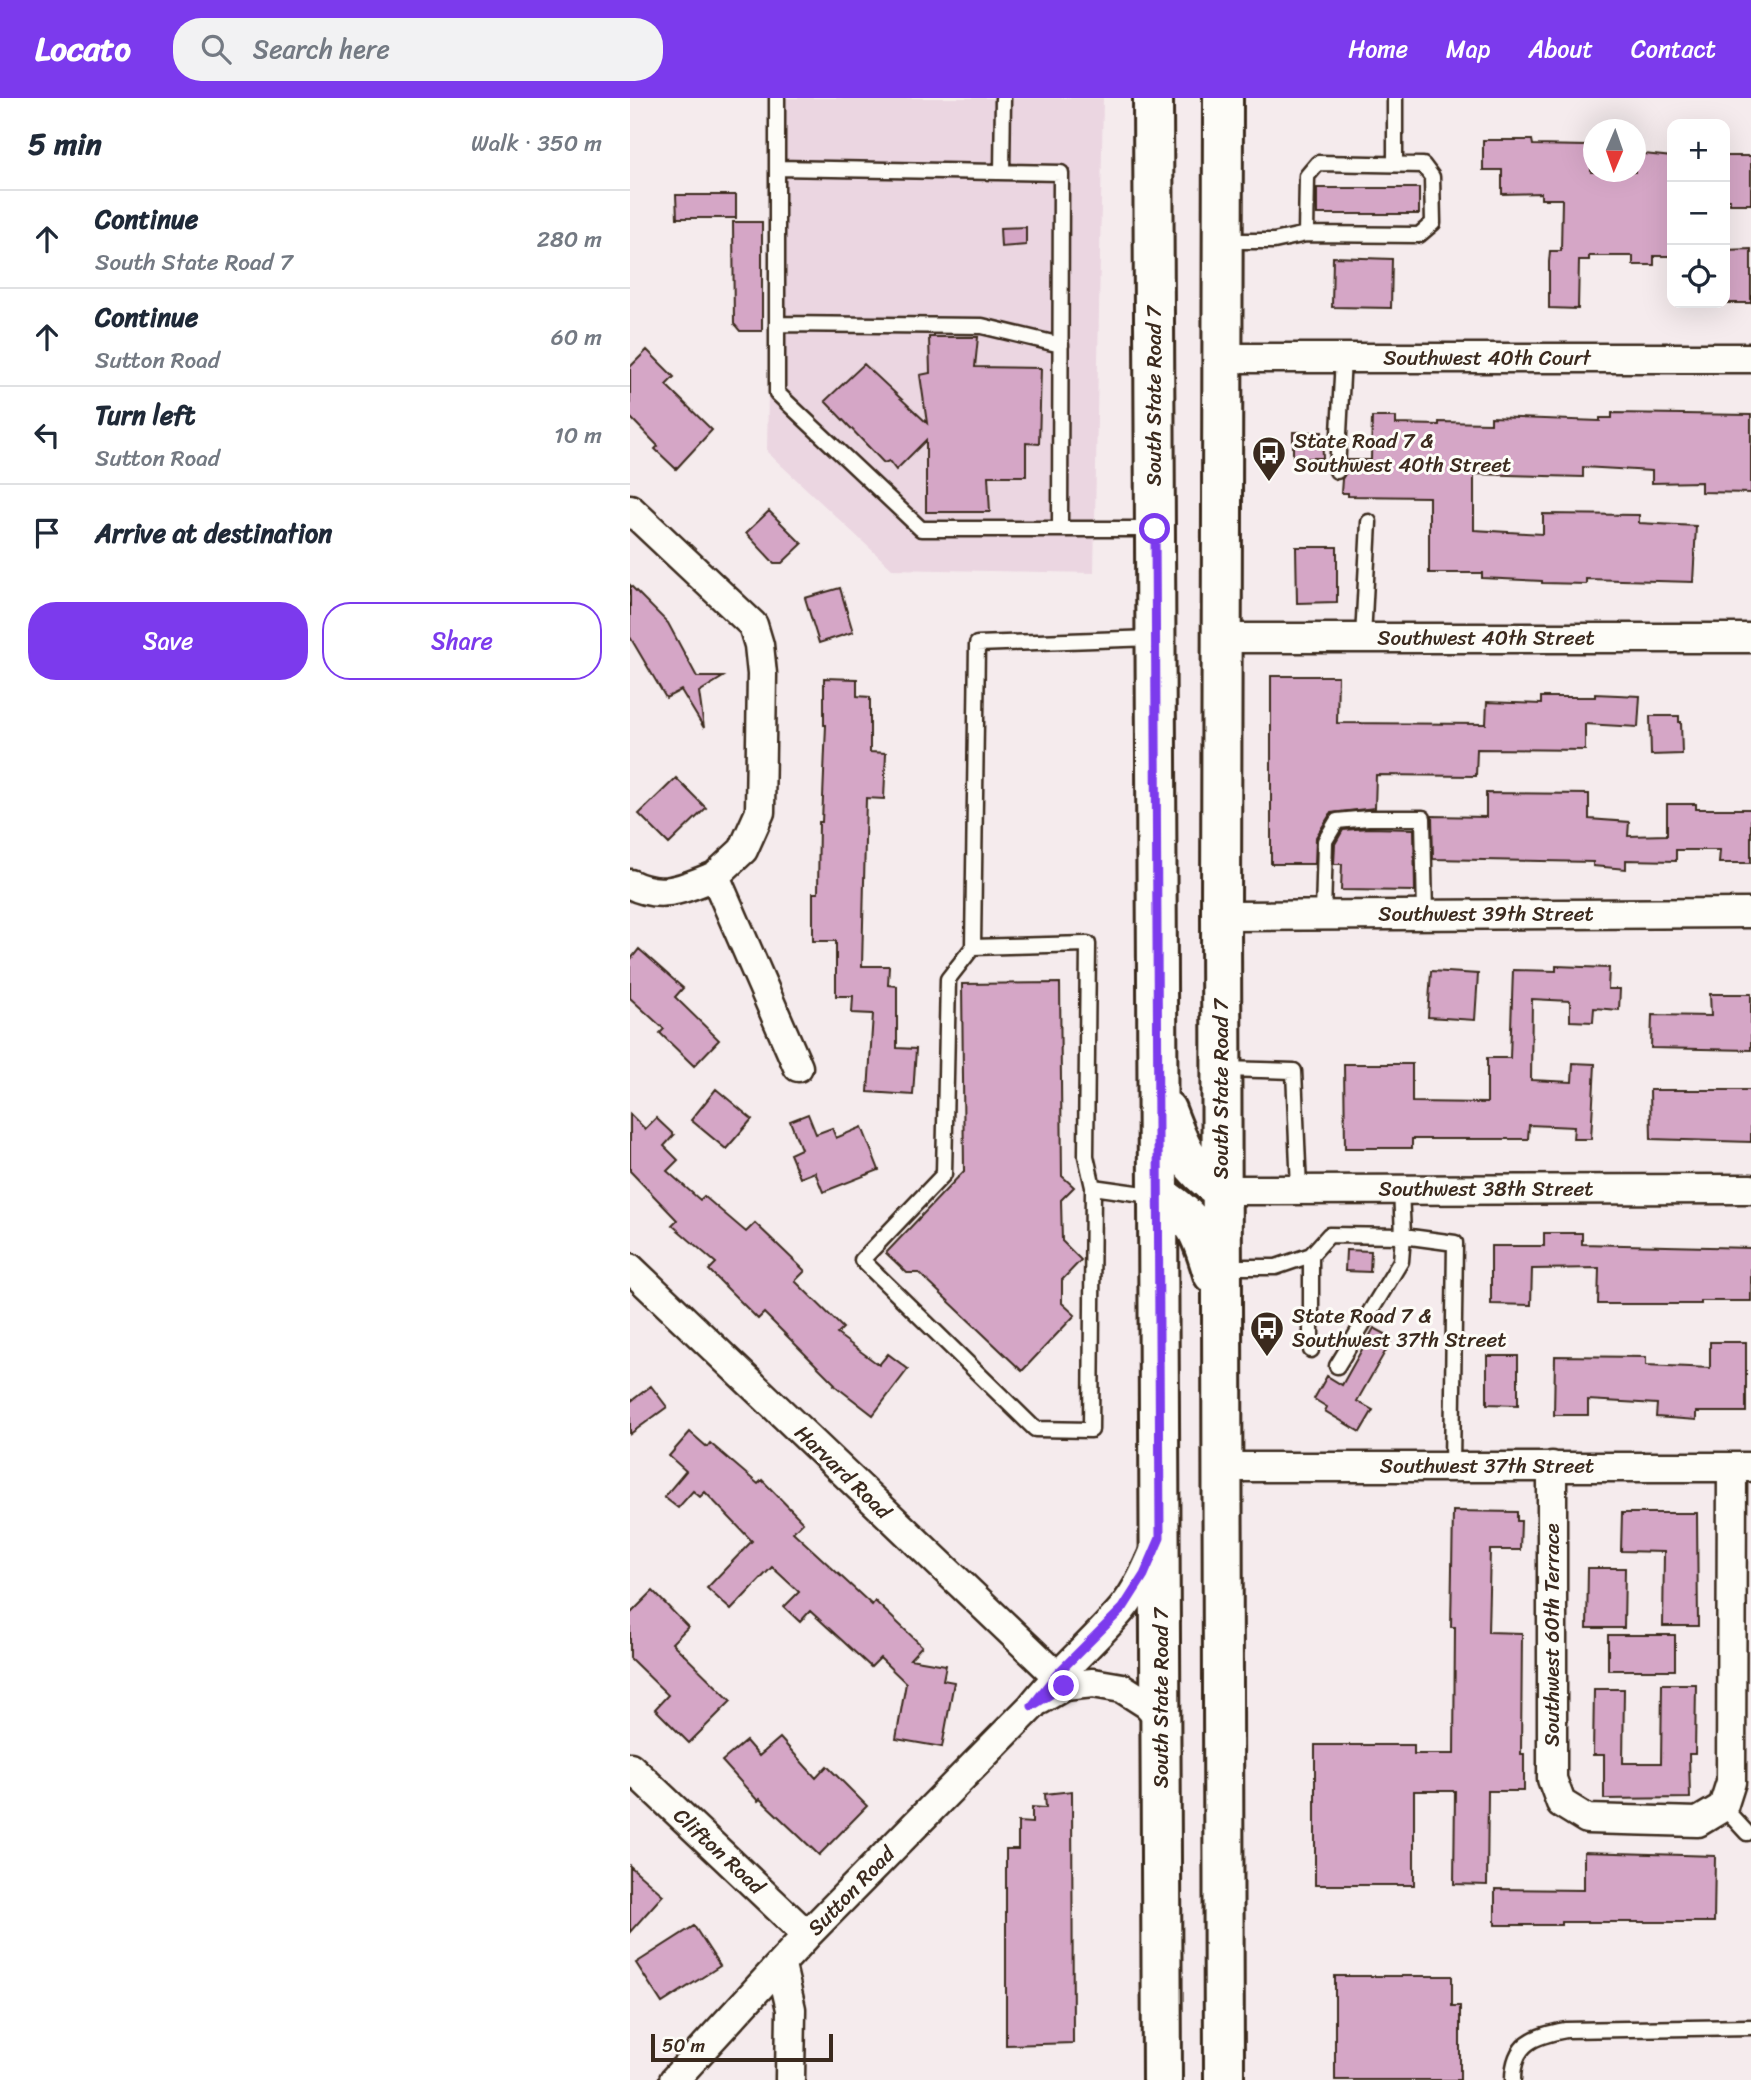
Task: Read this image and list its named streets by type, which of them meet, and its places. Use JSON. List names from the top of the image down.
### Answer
{
  "streets": {
    "main road": ["South State Road 7"],
    "street": [
      "Southwest 40th Court",
      "Southwest 40th Street",
      "Southwest 39th Street",
      "Southwest 38th Street",
      "Southwest 37th Street",
      "Harvard Road",
      "Southwest 60th Terrace",
      "Clifton Road",
      "Sutton Road"
    ]
  },
  "crossings": [
    ["Southwest 40th Court", "South State Road 7"],
    ["South State Road 7", "Southwest 40th Street"],
    ["South State Road 7", "Southwest 39th Street"],
    ["South State Road 7", "Southwest 38th Street"],
    ["South State Road 7", "Southwest 37th Street"],
    ["South State Road 7", "Sutton Road"],
    ["Southwest 37th Street", "Southwest 60th Terrace"],
    ["Harvard Road", "Sutton Road"],
    ["Clifton Road", "Sutton Road"]
  ],
  "places": {
    "bus stop": ["State Road 7 & Southwest 40th Street", "State Road 7 & Southwest 37th Street"]
  },
  "scale_bar": "50 m",
  "north": "bottom",
  "page": {
    "header": "Locato",
    "search": "Search here",
    "nav": [
      "Home",
      "Map",
      "About",
      "Contact"
    ],
    "heading": ["5 min", "Walk · 350 m"],
    "map_buttons": ["+", "−"],
    "list": [
      ["Continue", "South State Road 7", "280 m"],
      ["Continue", "Sutton Road", "60 m"],
      ["Turn left", "Sutton Road", "10 m"],
      "Arrive at destination"
    ],
    "buttons": ["Save", "Share"],
    "scale": "50 m"
  }
}
